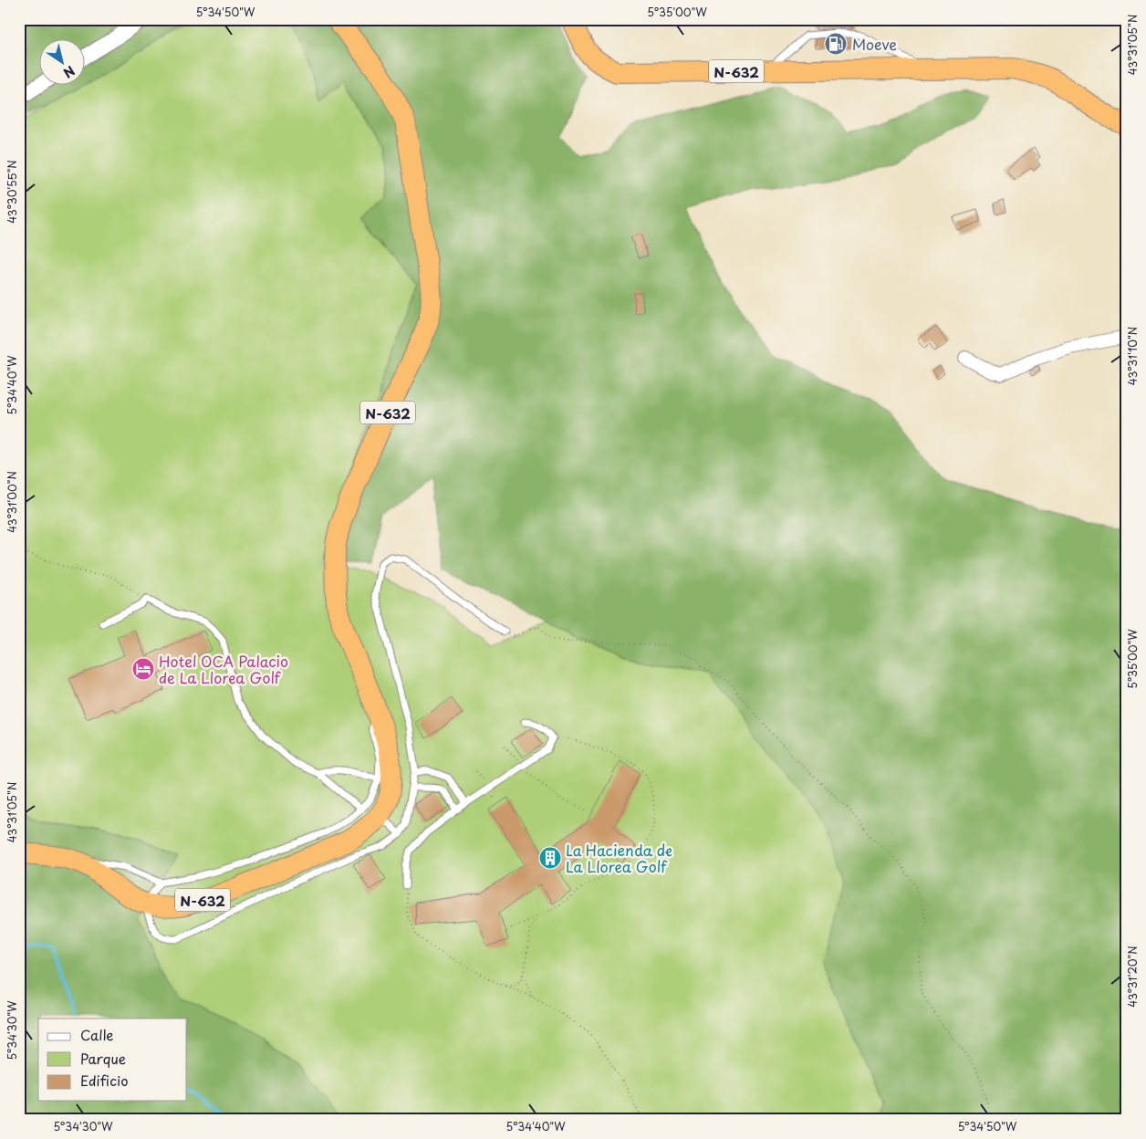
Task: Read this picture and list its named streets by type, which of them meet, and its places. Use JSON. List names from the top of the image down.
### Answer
{
  "streets": {
    "highway": ["N-632"]
  },
  "places": {
    "fuel station": ["Moeve"],
    "hotel": ["Hotel OCA Palacio de La Llorea Golf"],
    "building": ["La Hacienda de La Llorea Golf"]
  },
  "legend": ["Calle", "Parque", "Edificio"],
  "north": "bottom right",
  "coordinates": [
    "5°34'50\"W",
    "5°35'00\"W",
    "43°31'05\"N",
    "43°30'55\"N",
    "43°31'10\"N",
    "5°34'40\"W",
    "43°31'00\"N",
    "43°31'20\"N",
    "5°34'30\"W"
  ]
}
